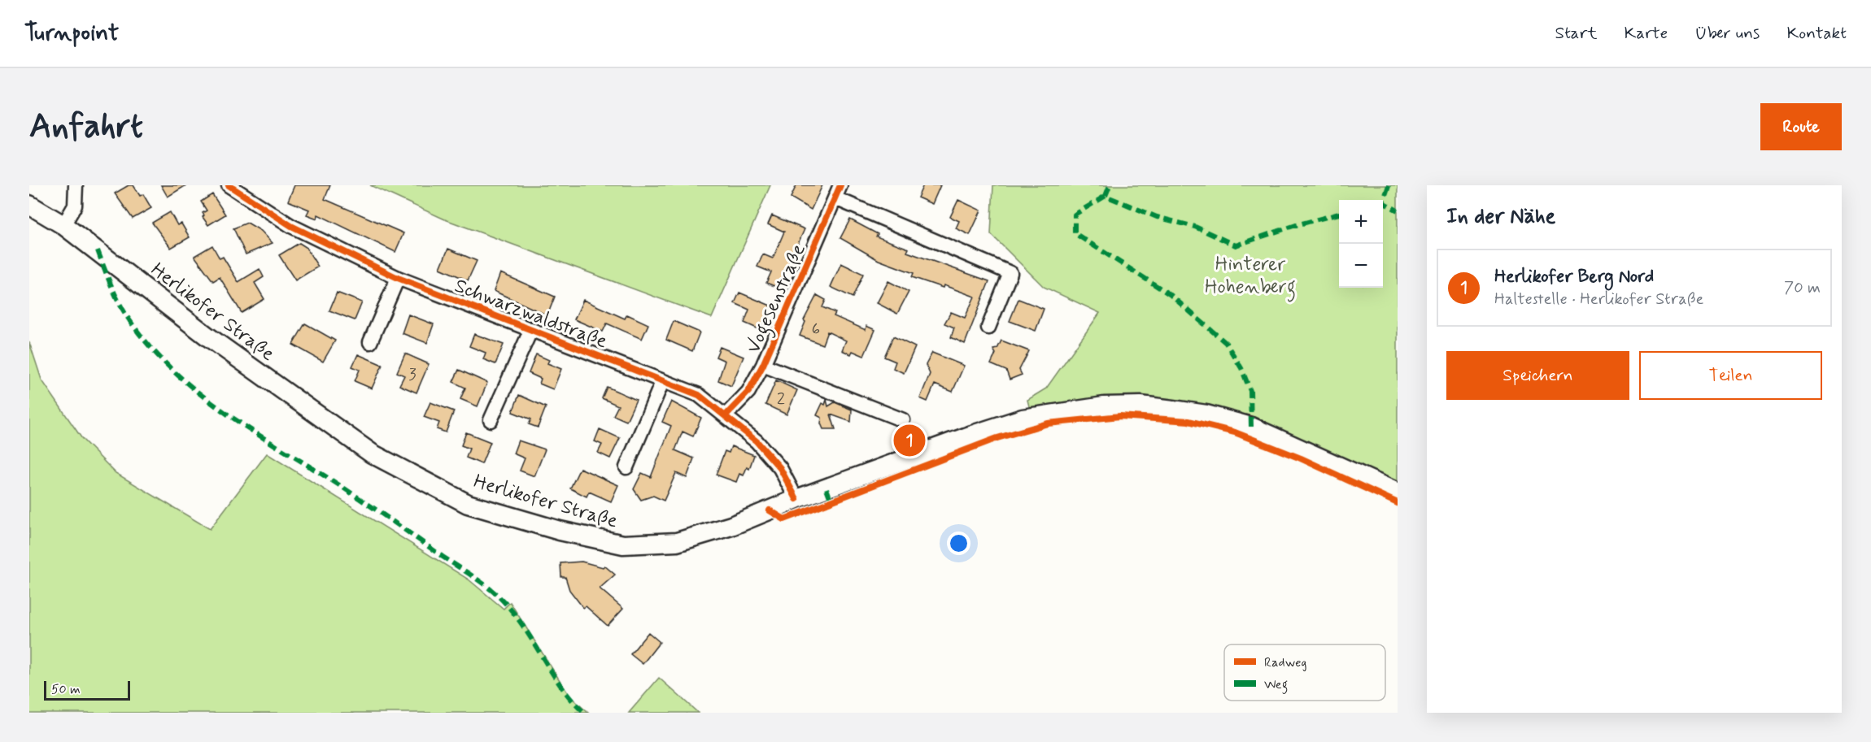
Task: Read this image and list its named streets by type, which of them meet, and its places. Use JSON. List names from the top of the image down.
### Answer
{
  "streets": {
    "main road": ["Herlikofer Straße"],
    "street": ["Vogesenstraße", "Schwarzwaldstraße"]
  },
  "crossings": [
    ["Vogesenstraße", "Schwarzwaldstraße"],
    ["Herlikofer Straße", "Schwarzwaldstraße"]
  ],
  "parks": ["Hinterer Hohenberg"],
  "house_numbers": ["6", "3", "2"],
  "legend": ["Radweg", "Weg"],
  "scale_bar": "50 m",
  "page": {
    "header": "Turnpoint",
    "nav": [
      "Start",
      "Karte",
      "Über uns",
      "Kontakt"
    ],
    "buttons": [
      "Route",
      ["Speichern", "Teilen"]
    ],
    "title": "Anfahrt",
    "heading": "In der Nähe",
    "map_buttons": ["+", "−"],
    "list": [
      {
        "mark": "1",
        "name": "Herlikofer Berg Nord",
        "note": "Haltestelle · Herlikofer Straße",
        "value": "70 m"
      }
    ],
    "pins": "1",
    "scale": "50 m"
  }
}
